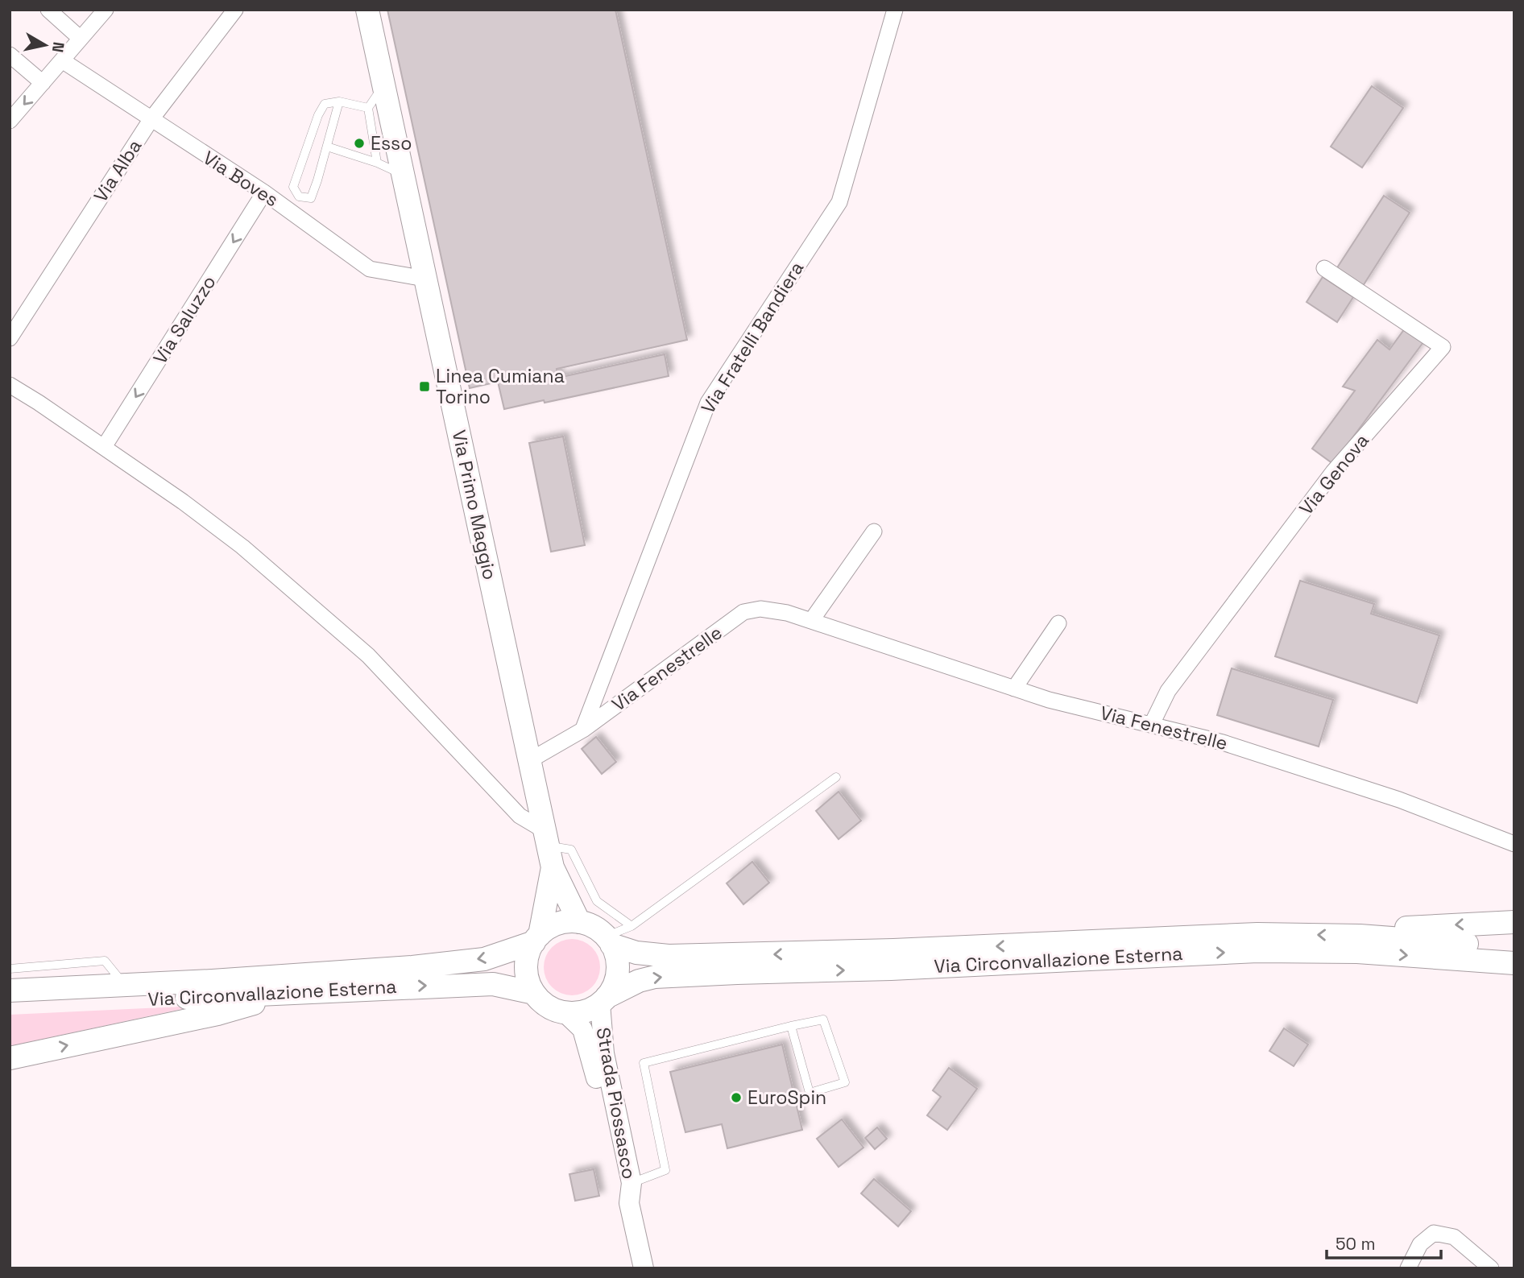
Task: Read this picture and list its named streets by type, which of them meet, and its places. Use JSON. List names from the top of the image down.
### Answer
{
  "streets": {
    "main road": ["Via Primo Maggio", "Via Circonvallazione Esterna"],
    "street": [
      "Via Alba",
      "Via Boves",
      "Via Saluzzo",
      "Via Fratelli Bandiera",
      "Via Genova",
      "Via Fenestrelle",
      "Strada Piossasco"
    ]
  },
  "crossings": [
    ["Via Alba", "Via Boves"],
    ["Via Boves", "Via Saluzzo"],
    ["Via Boves", "Via Primo Maggio"],
    ["Via Fratelli Bandiera", "Via Fenestrelle"],
    ["Via Genova", "Via Fenestrelle"],
    ["Via Primo Maggio", "Via Fenestrelle"],
    ["Via Primo Maggio", "Via Circonvallazione Esterna"],
    ["Via Primo Maggio", "Strada Piossasco"],
    ["Via Circonvallazione Esterna", "Strada Piossasco"]
  ],
  "one_way": ["Via Saluzzo"],
  "places": {
    "other": ["Esso", "EuroSpin"],
    "transit": ["Linea Cumiana Torino"]
  },
  "scale_bar": "50 m",
  "north": "right"
}
